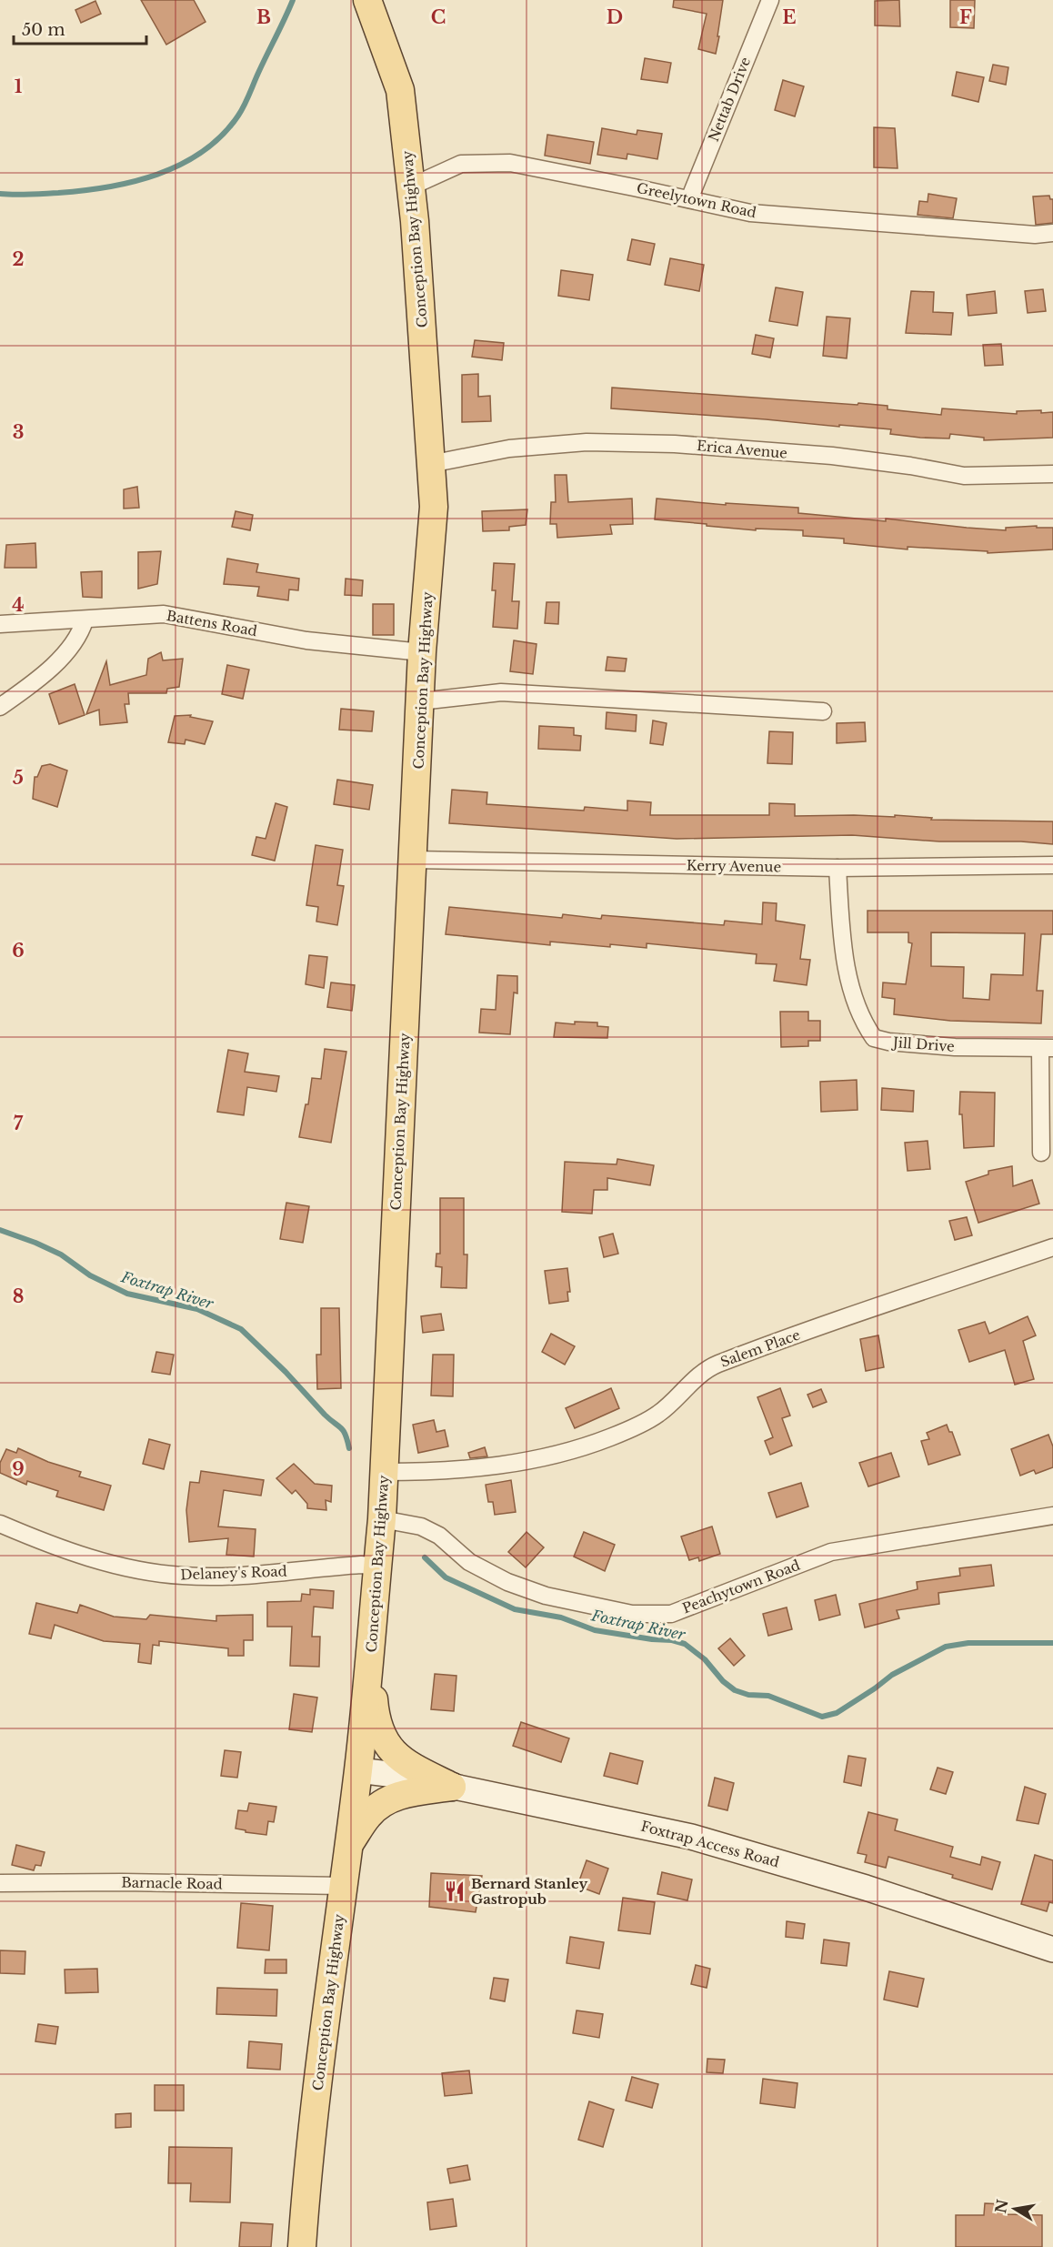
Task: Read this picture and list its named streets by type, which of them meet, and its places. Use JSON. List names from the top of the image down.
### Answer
{
  "streets": {
    "main road": ["Conception Bay Highway", "Foxtrap Access Road"],
    "street": [
      "Nettab Drive",
      "Greelytown Road",
      "Erica Avenue",
      "Battens Road",
      "Kerry Avenue",
      "Jill Drive",
      "Salem Place",
      "Delaney's Road",
      "Peachytown Road",
      "Barnacle Road"
    ]
  },
  "crossings": [
    ["Nettab Drive", "Greelytown Road"],
    ["Greelytown Road", "Conception Bay Highway"],
    ["Conception Bay Highway", "Erica Avenue"],
    ["Conception Bay Highway", "Battens Road"],
    ["Conception Bay Highway", "Kerry Avenue"],
    ["Conception Bay Highway", "Salem Place"],
    ["Conception Bay Highway", "Delaney's Road"],
    ["Conception Bay Highway", "Peachytown Road"],
    ["Conception Bay Highway", "Foxtrap Access Road"],
    ["Conception Bay Highway", "Barnacle Road"],
    ["Kerry Avenue", "Jill Drive"]
  ],
  "water": ["Foxtrap River"],
  "places": {
    "restaurant": ["Bernard Stanley Gastropub"]
  },
  "scale_bar": "50 m",
  "north": "left",
  "grid": {
    "columns": [
      "B",
      "C",
      "D",
      "E",
      "F"
    ],
    "rows": [
      "1",
      "2",
      "3",
      "4",
      "5",
      "6",
      "7",
      "8",
      "9"
    ]
  }
}
